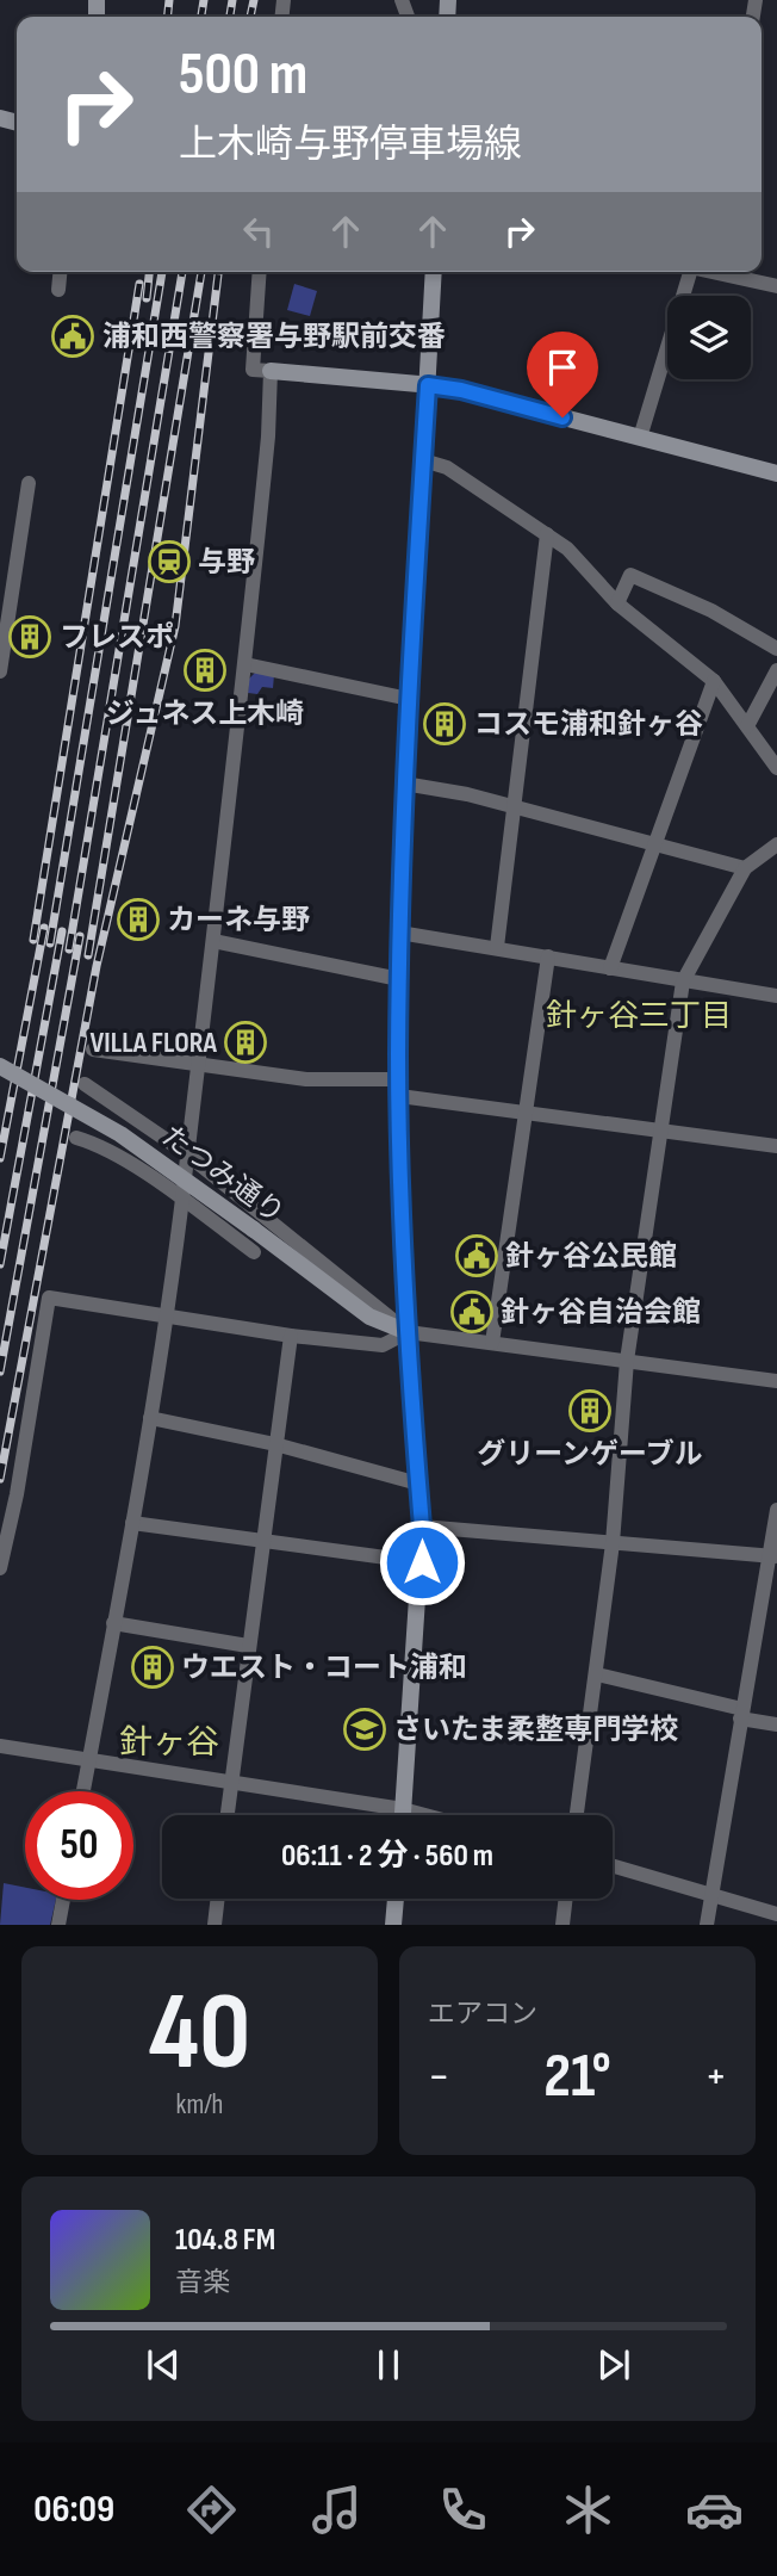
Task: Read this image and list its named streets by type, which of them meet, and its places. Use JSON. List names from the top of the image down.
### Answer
{
  "streets": {
    "main road": ["たつみ通り"]
  },
  "districts": ["針ヶ谷三丁目", "針ヶ谷"],
  "places": {
    "public building": ["浦和西警察署与野駅前交番", "針ヶ谷公民館", "針ヶ谷自治会館"],
    "station": ["与野"],
    "building": [
      "フレスポ",
      "ジュネス上木崎",
      "コスモ浦和針ヶ谷",
      "カーネ与野",
      "VILLA FLORA",
      "グリーンゲーブル",
      "ウエスト・コート浦和"
    ],
    "school or university": ["さいたま柔整専門学校"]
  },
  "page": {
    "turn": ["500 m", "上木崎与野停車場線"],
    "limit": "50",
    "trip": "06:11 · 2 分 · 560 m",
    "tile": [
      ["40", "km/h"],
      "エアコン"
    ],
    "heat": ["−", "21°", "+"],
    "song": ["104.8 FM", "音楽"],
    "tabs": "06:09"
  }
}
